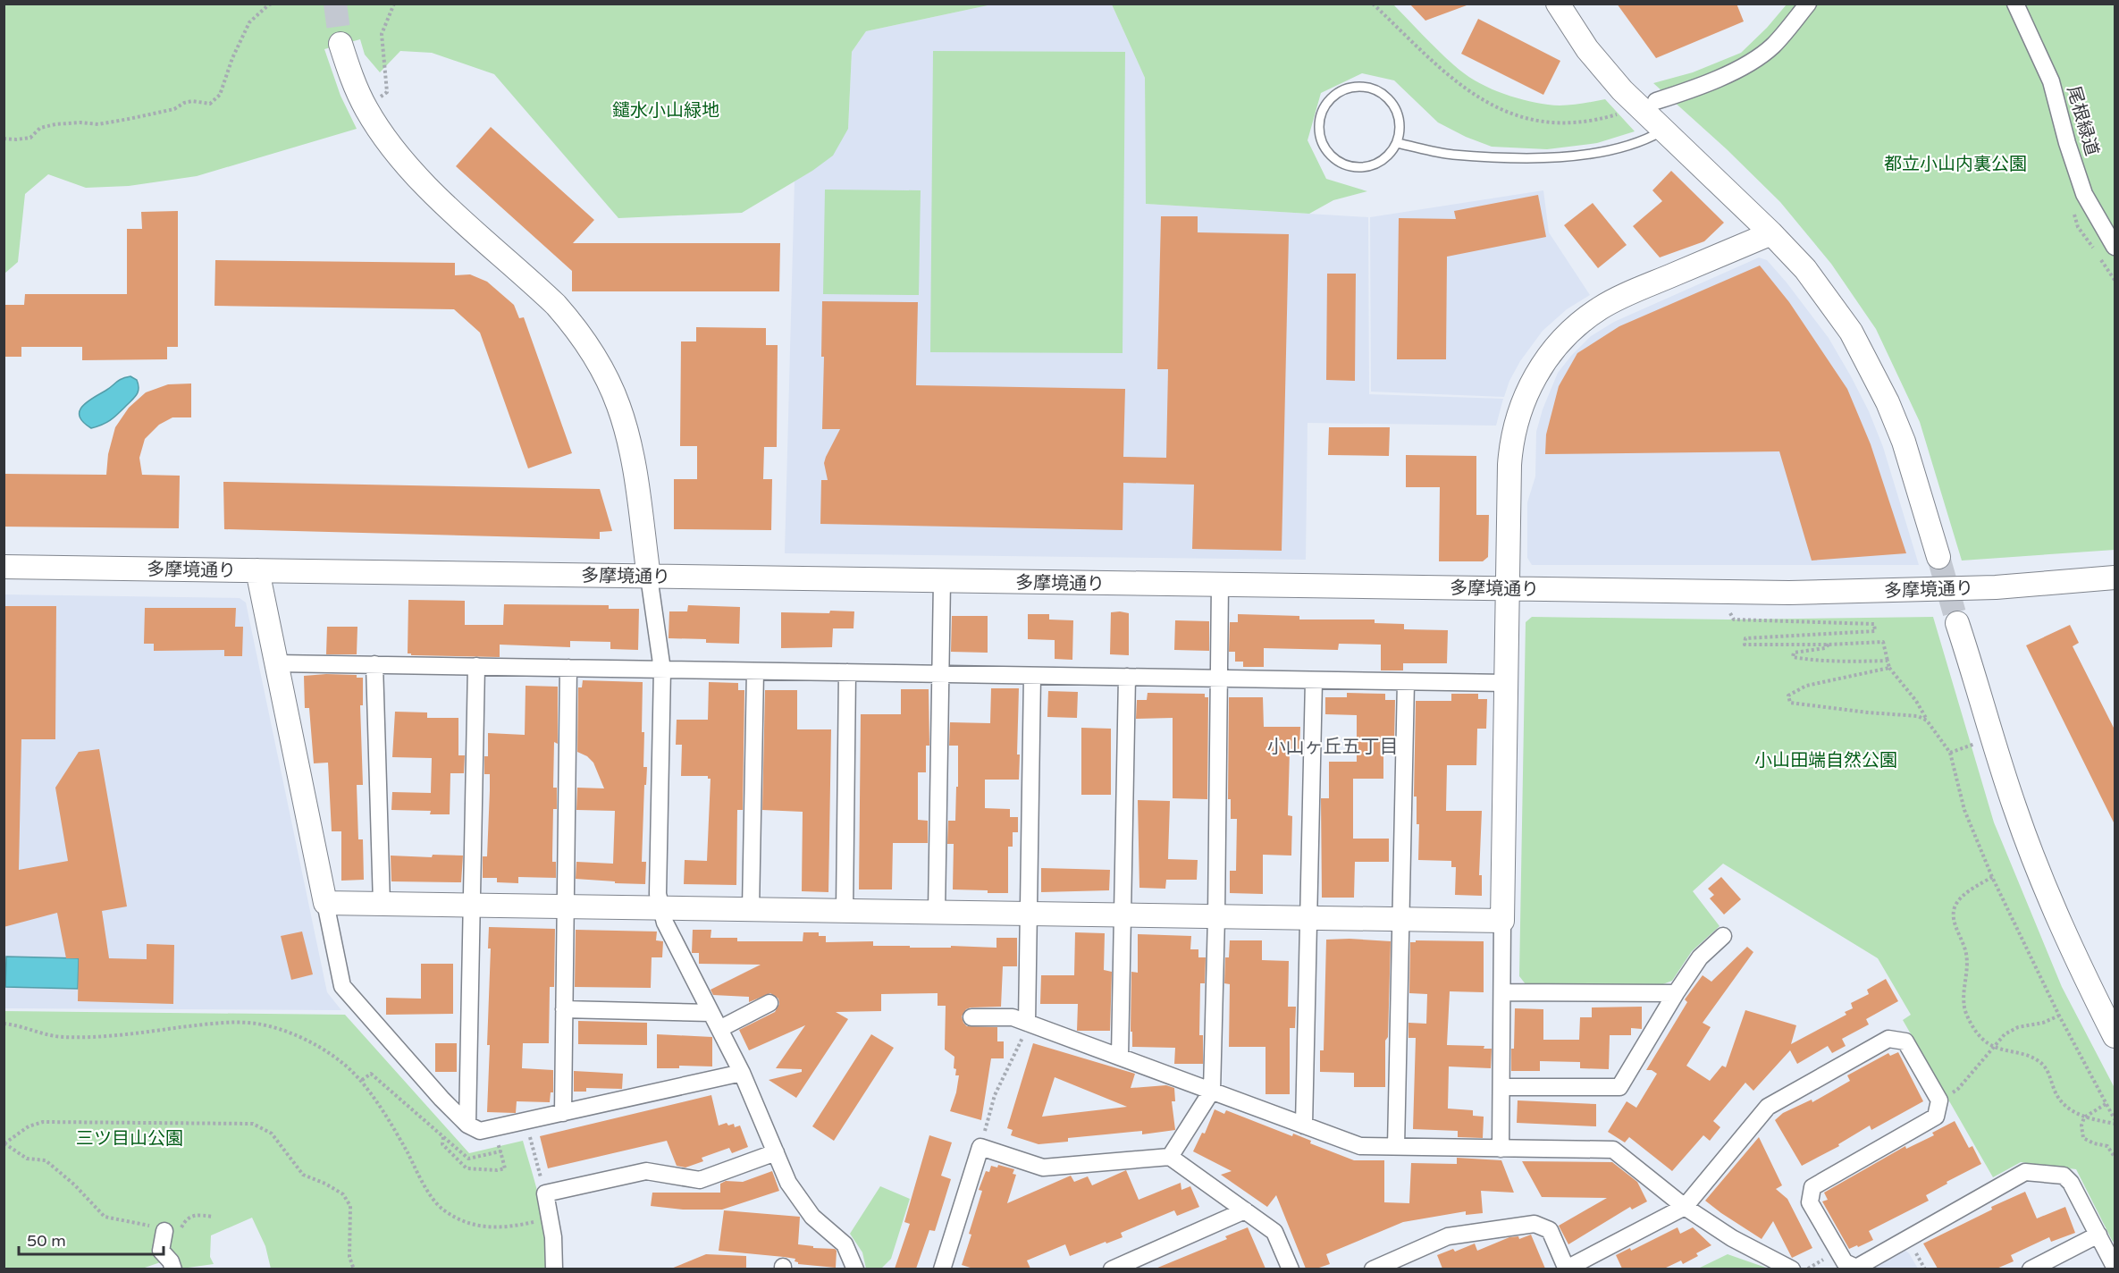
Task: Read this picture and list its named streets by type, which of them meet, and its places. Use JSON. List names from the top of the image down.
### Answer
{
  "streets": {
    "street": ["尾根緑道", "多摩境通り"]
  },
  "districts": ["小山ヶ丘五丁目"],
  "parks": [
    "鑓水小山緑地",
    "都立小山内裏公園",
    "小山田端自然公園",
    "三ツ目山公園"
  ],
  "scale_bar": "50 m"
}
